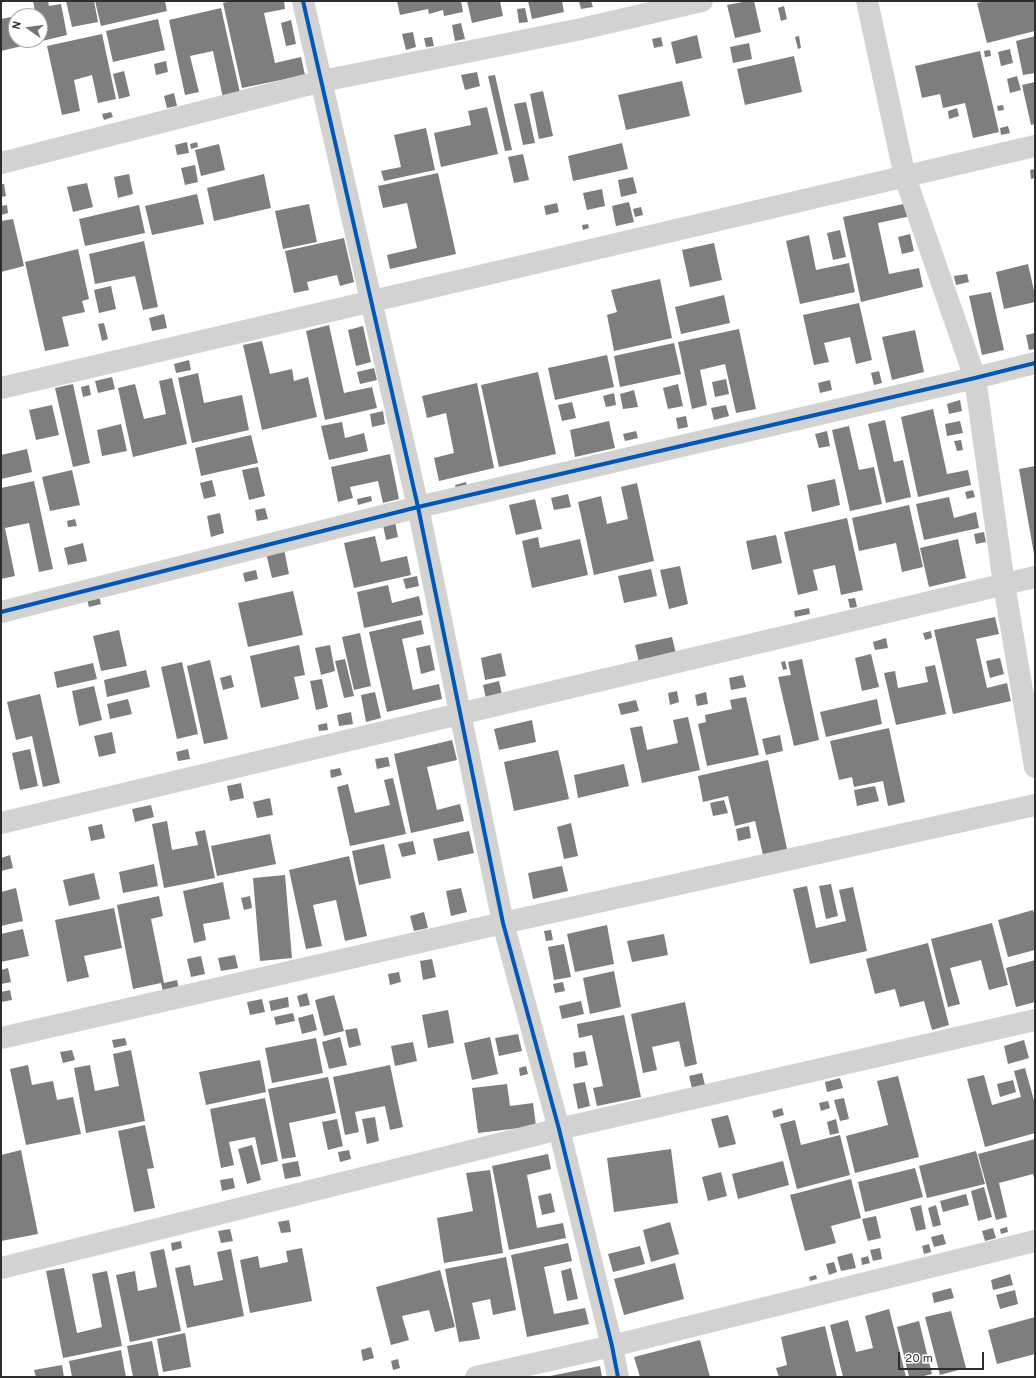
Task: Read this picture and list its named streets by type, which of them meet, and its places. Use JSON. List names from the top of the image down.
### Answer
{
  "scale_bar": "20 m",
  "north": "left"
}
